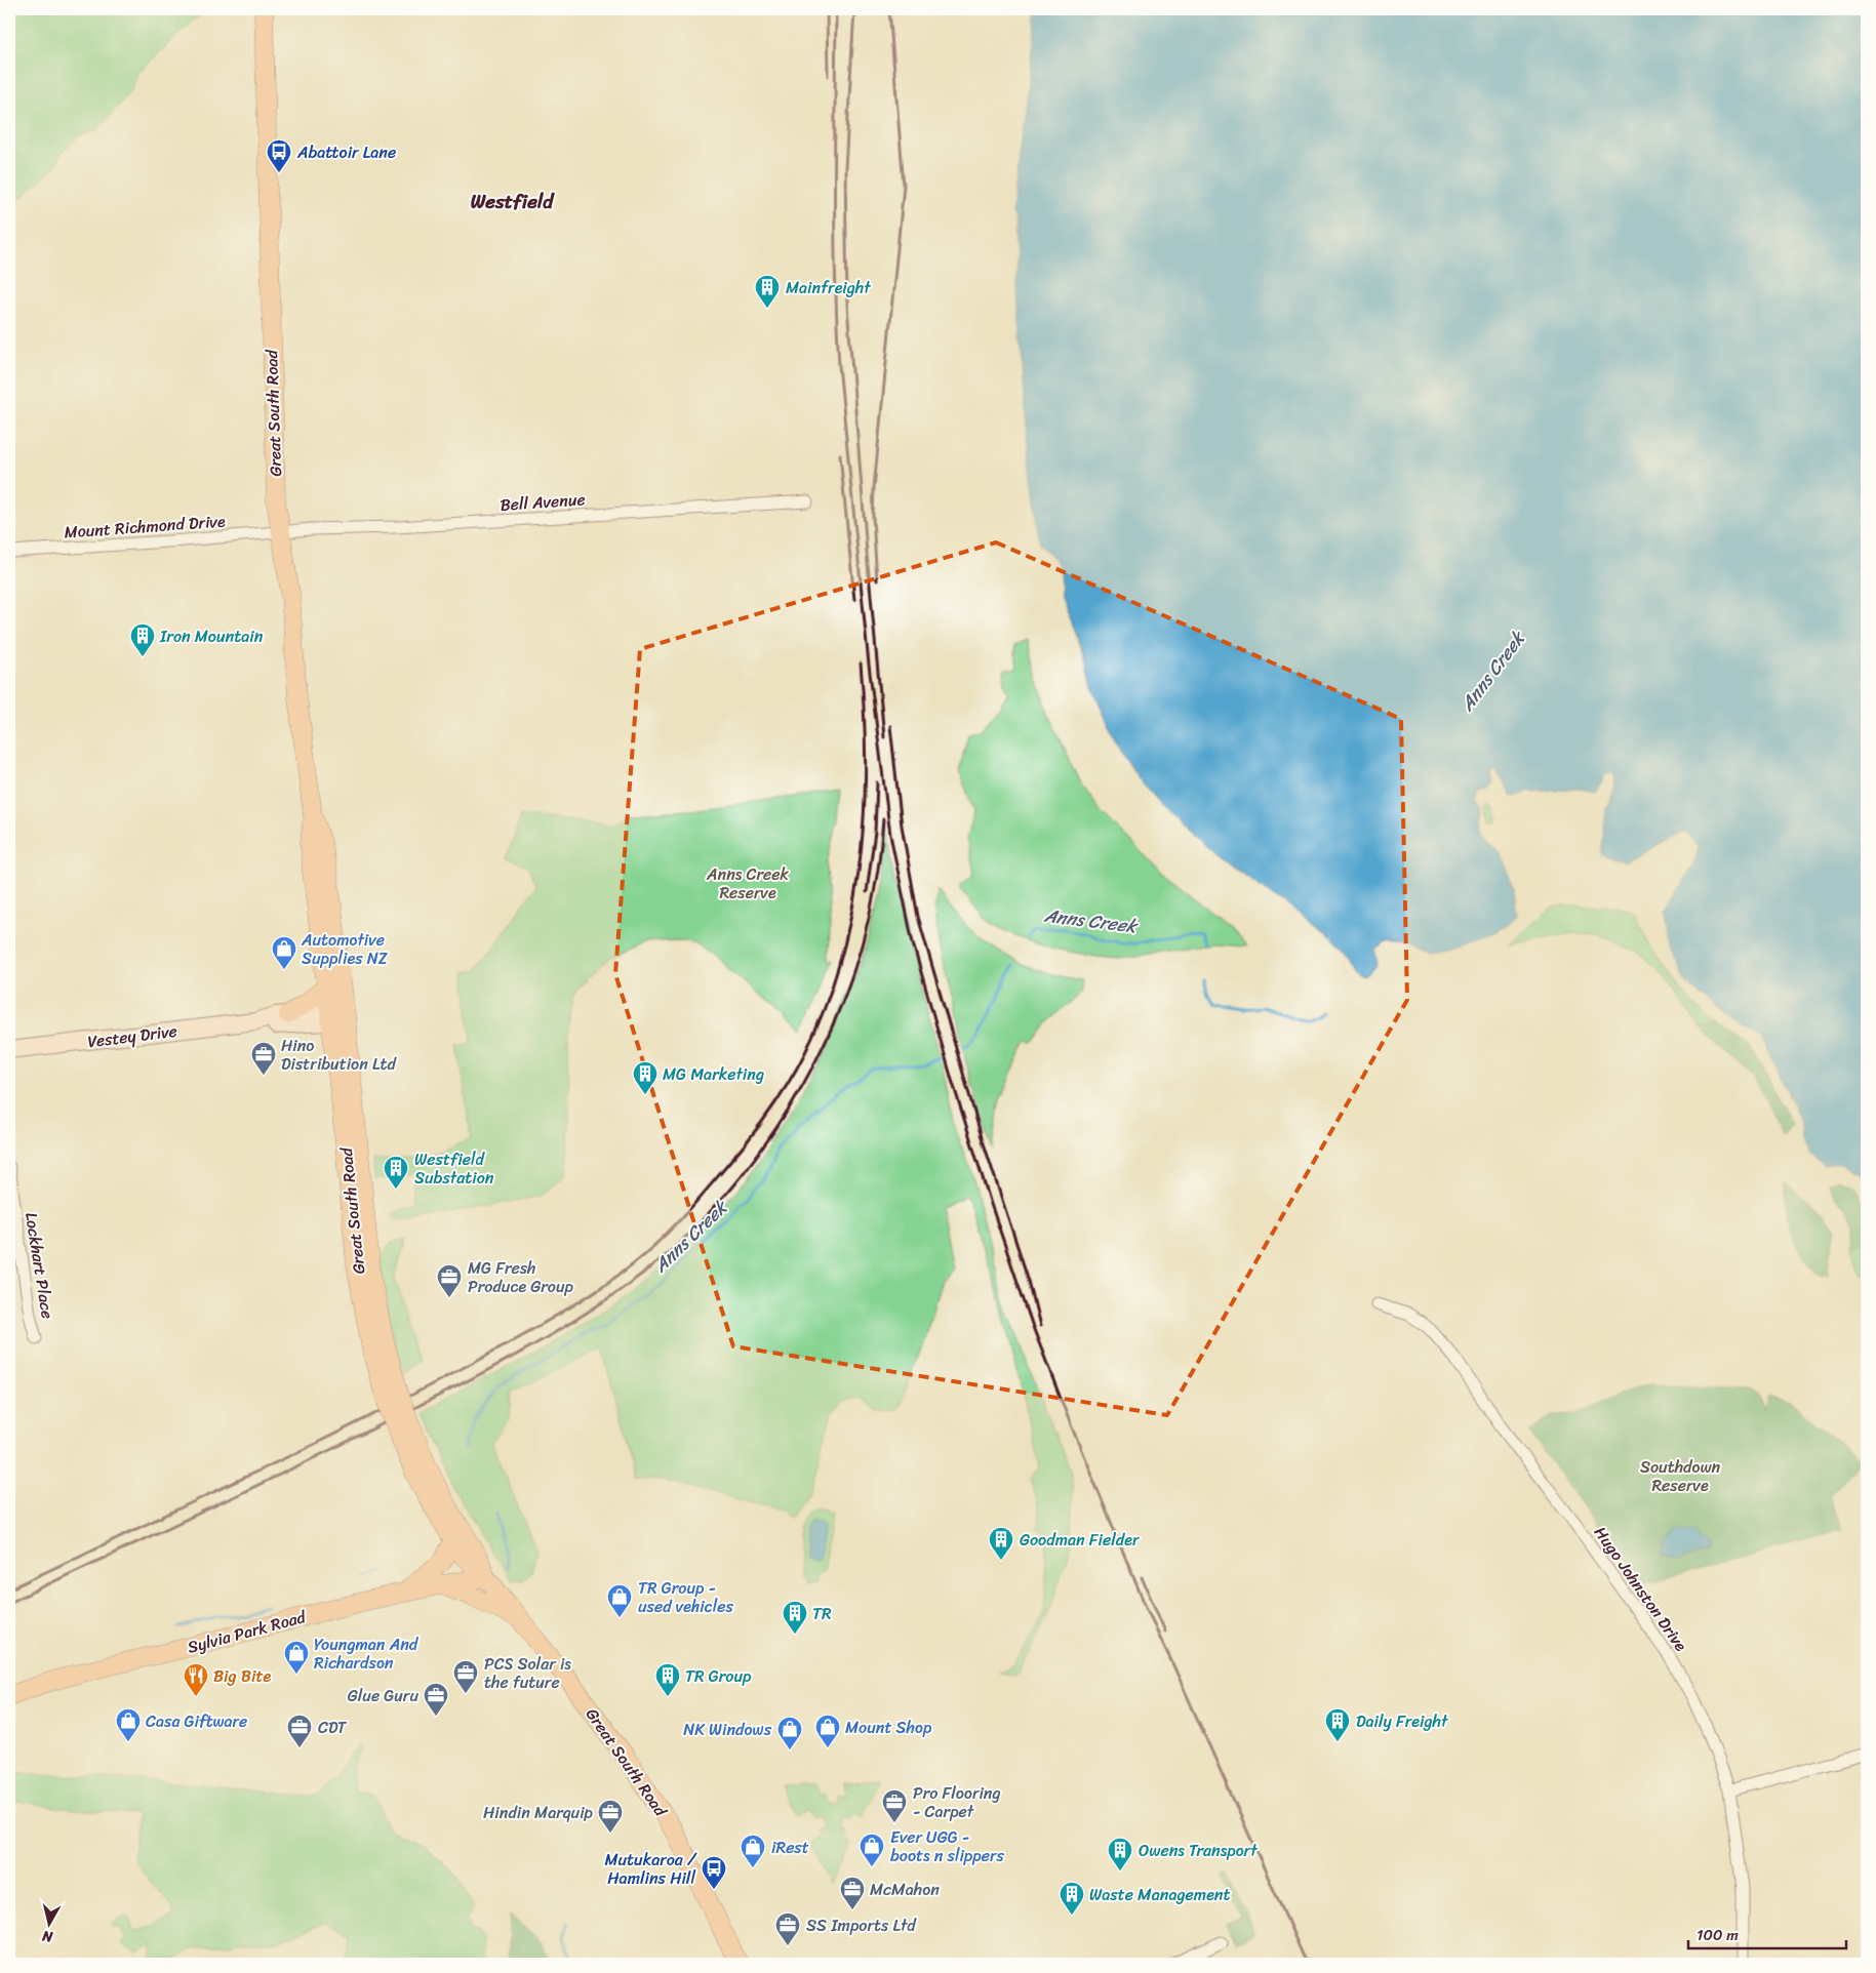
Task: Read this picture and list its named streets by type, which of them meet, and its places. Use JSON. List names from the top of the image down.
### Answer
{
  "streets": {
    "main road": ["Great South Road", "Sylvia Park Road"],
    "street": [
      "Bell Avenue",
      "Mount Richmond Drive",
      "Vestey Drive",
      "Lockhart Place",
      "Hugo Johnston Drive"
    ]
  },
  "crossings": [
    ["Great South Road", "Bell Avenue"],
    ["Great South Road", "Mount Richmond Drive"],
    ["Great South Road", "Vestey Drive"],
    ["Great South Road", "Sylvia Park Road"],
    ["Bell Avenue", "Mount Richmond Drive"]
  ],
  "districts": ["Westfield"],
  "water": ["Anns Creek"],
  "parks": ["Anns Creek Reserve", "Southdown Reserve"],
  "places": {
    "bus stop": ["Abattoir Lane", "Mutukaroa / Hamlins Hill"],
    "building": [
      "Mainfreight",
      "Iron Mountain",
      "MG Marketing",
      "Westfield Substation",
      "Goodman Fielder",
      "TR",
      "TR Group",
      "Daily Freight",
      "Owens Transport",
      "Waste Management"
    ],
    "shop": [
      "Automotive Supplies NZ",
      "TR Group - used vehicles",
      "Youngman And Richardson",
      "Casa Giftware",
      "Mount Shop",
      "NK Windows",
      "Ever UGG - boots n slippers",
      "iRest"
    ],
    "office": [
      "Hino Distribution Ltd",
      "MG Fresh Produce Group",
      "PCS Solar is the future",
      "Glue Guru",
      "CDT",
      "Pro Flooring - Carpet",
      "Hindin Marquip",
      "McMahon",
      "SS Imports Ltd"
    ],
    "restaurant": ["Big Bite"]
  },
  "scale_bar": "100 m",
  "north": "bottom"
}
